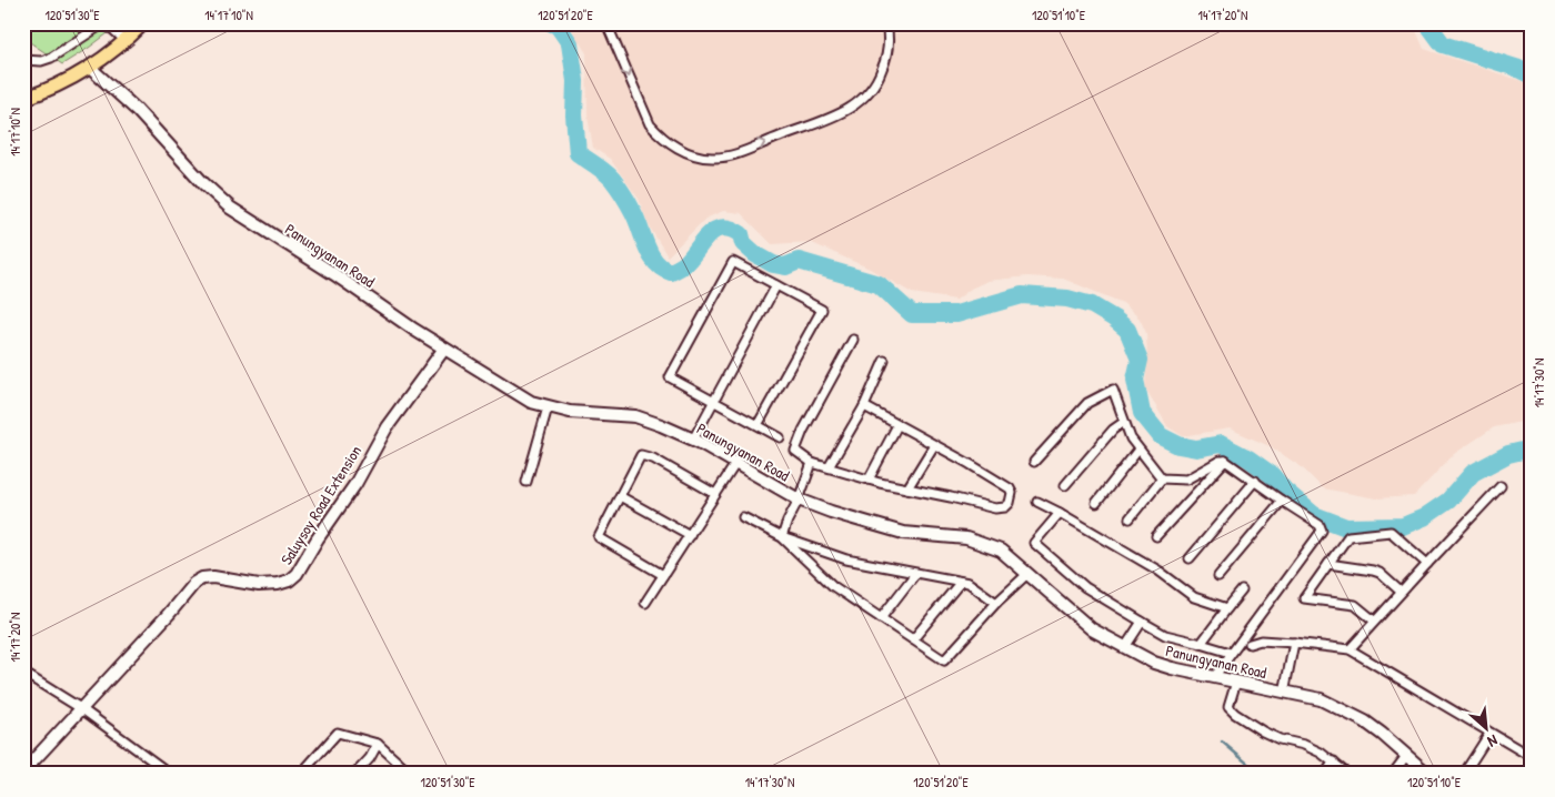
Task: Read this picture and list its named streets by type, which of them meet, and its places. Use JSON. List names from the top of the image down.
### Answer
{
  "streets": {
    "street": ["Panungyanan Road", "Saluysoy Road Extension"]
  },
  "crossings": [
    ["Panungyanan Road", "Saluysoy Road Extension"]
  ],
  "north": "bottom right",
  "coordinates": [
    "120°51'30\"E",
    "14°17'10\"N",
    "120°51'20\"E",
    "120°51'10\"E",
    "14°17'20\"N",
    "14°17'30\"N"
  ]
}
